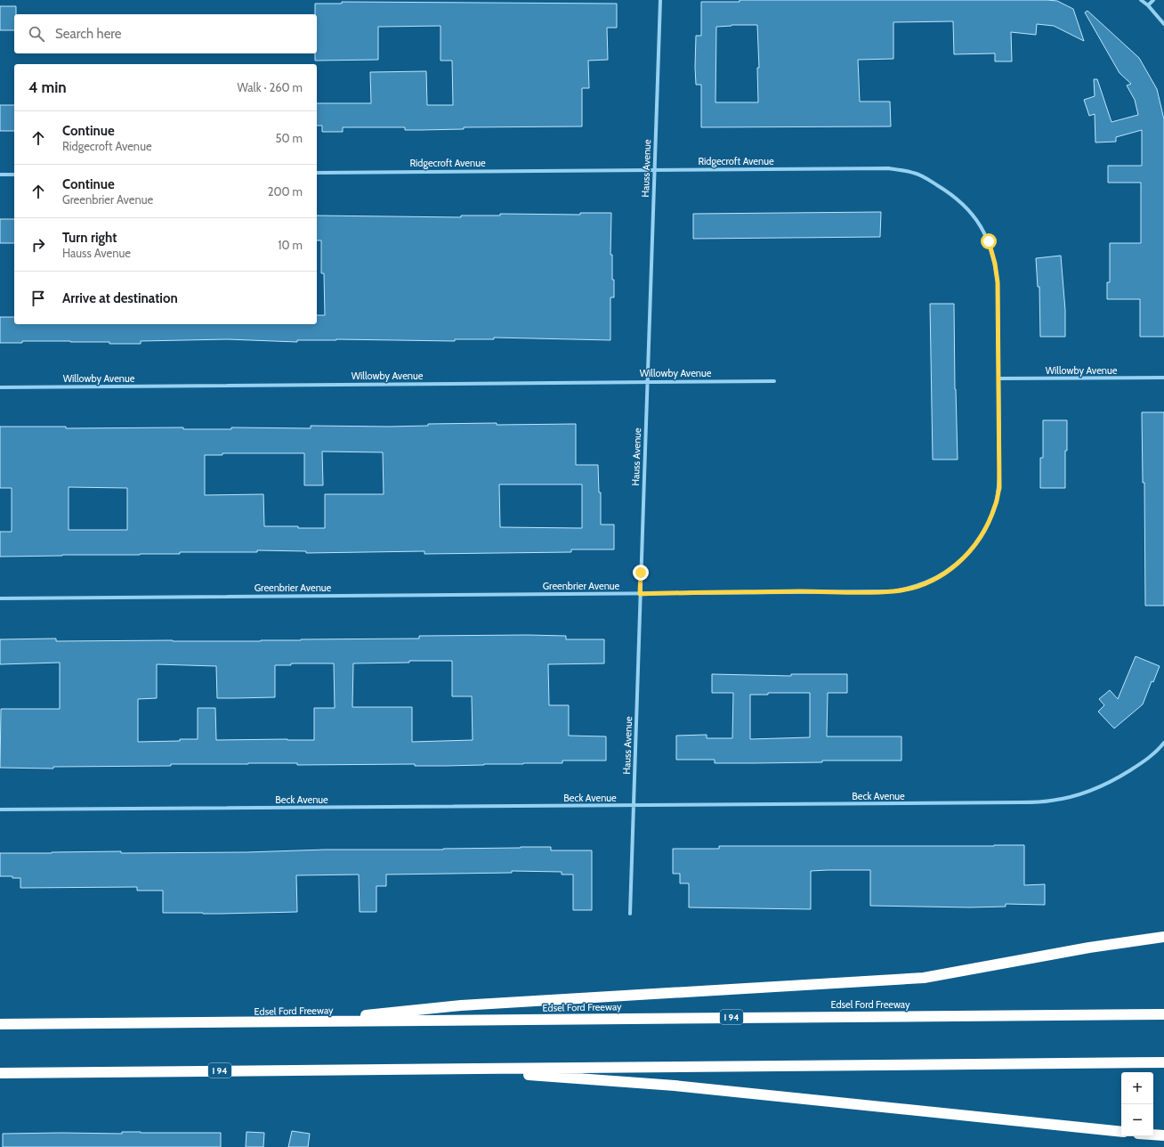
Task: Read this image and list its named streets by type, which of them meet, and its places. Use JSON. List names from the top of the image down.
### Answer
{
  "streets": {
    "highway": ["Edsel Ford Freeway", "I 94"],
    "street": [
      "Ridgecroft Avenue",
      "Hauss Avenue",
      "Willowby Avenue",
      "Greenbrier Avenue",
      "Beck Avenue"
    ]
  },
  "crossings": [
    ["Ridgecroft Avenue", "Hauss Avenue"],
    ["Ridgecroft Avenue", "Willowby Avenue"],
    ["Ridgecroft Avenue", "Greenbrier Avenue"],
    ["Hauss Avenue", "Willowby Avenue"],
    ["Hauss Avenue", "Greenbrier Avenue"],
    ["Hauss Avenue", "Beck Avenue"],
    ["Willowby Avenue", "Greenbrier Avenue"]
  ],
  "page": {
    "search": "Search here",
    "heading": ["4 min", "Walk · 260 m"],
    "list": [
      ["Continue", "Ridgecroft Avenue", "50 m"],
      ["Continue", "Greenbrier Avenue", "200 m"],
      ["Turn right", "Hauss Avenue", "10 m"],
      "Arrive at destination"
    ],
    "map_buttons": ["+", "−"]
  }
}
